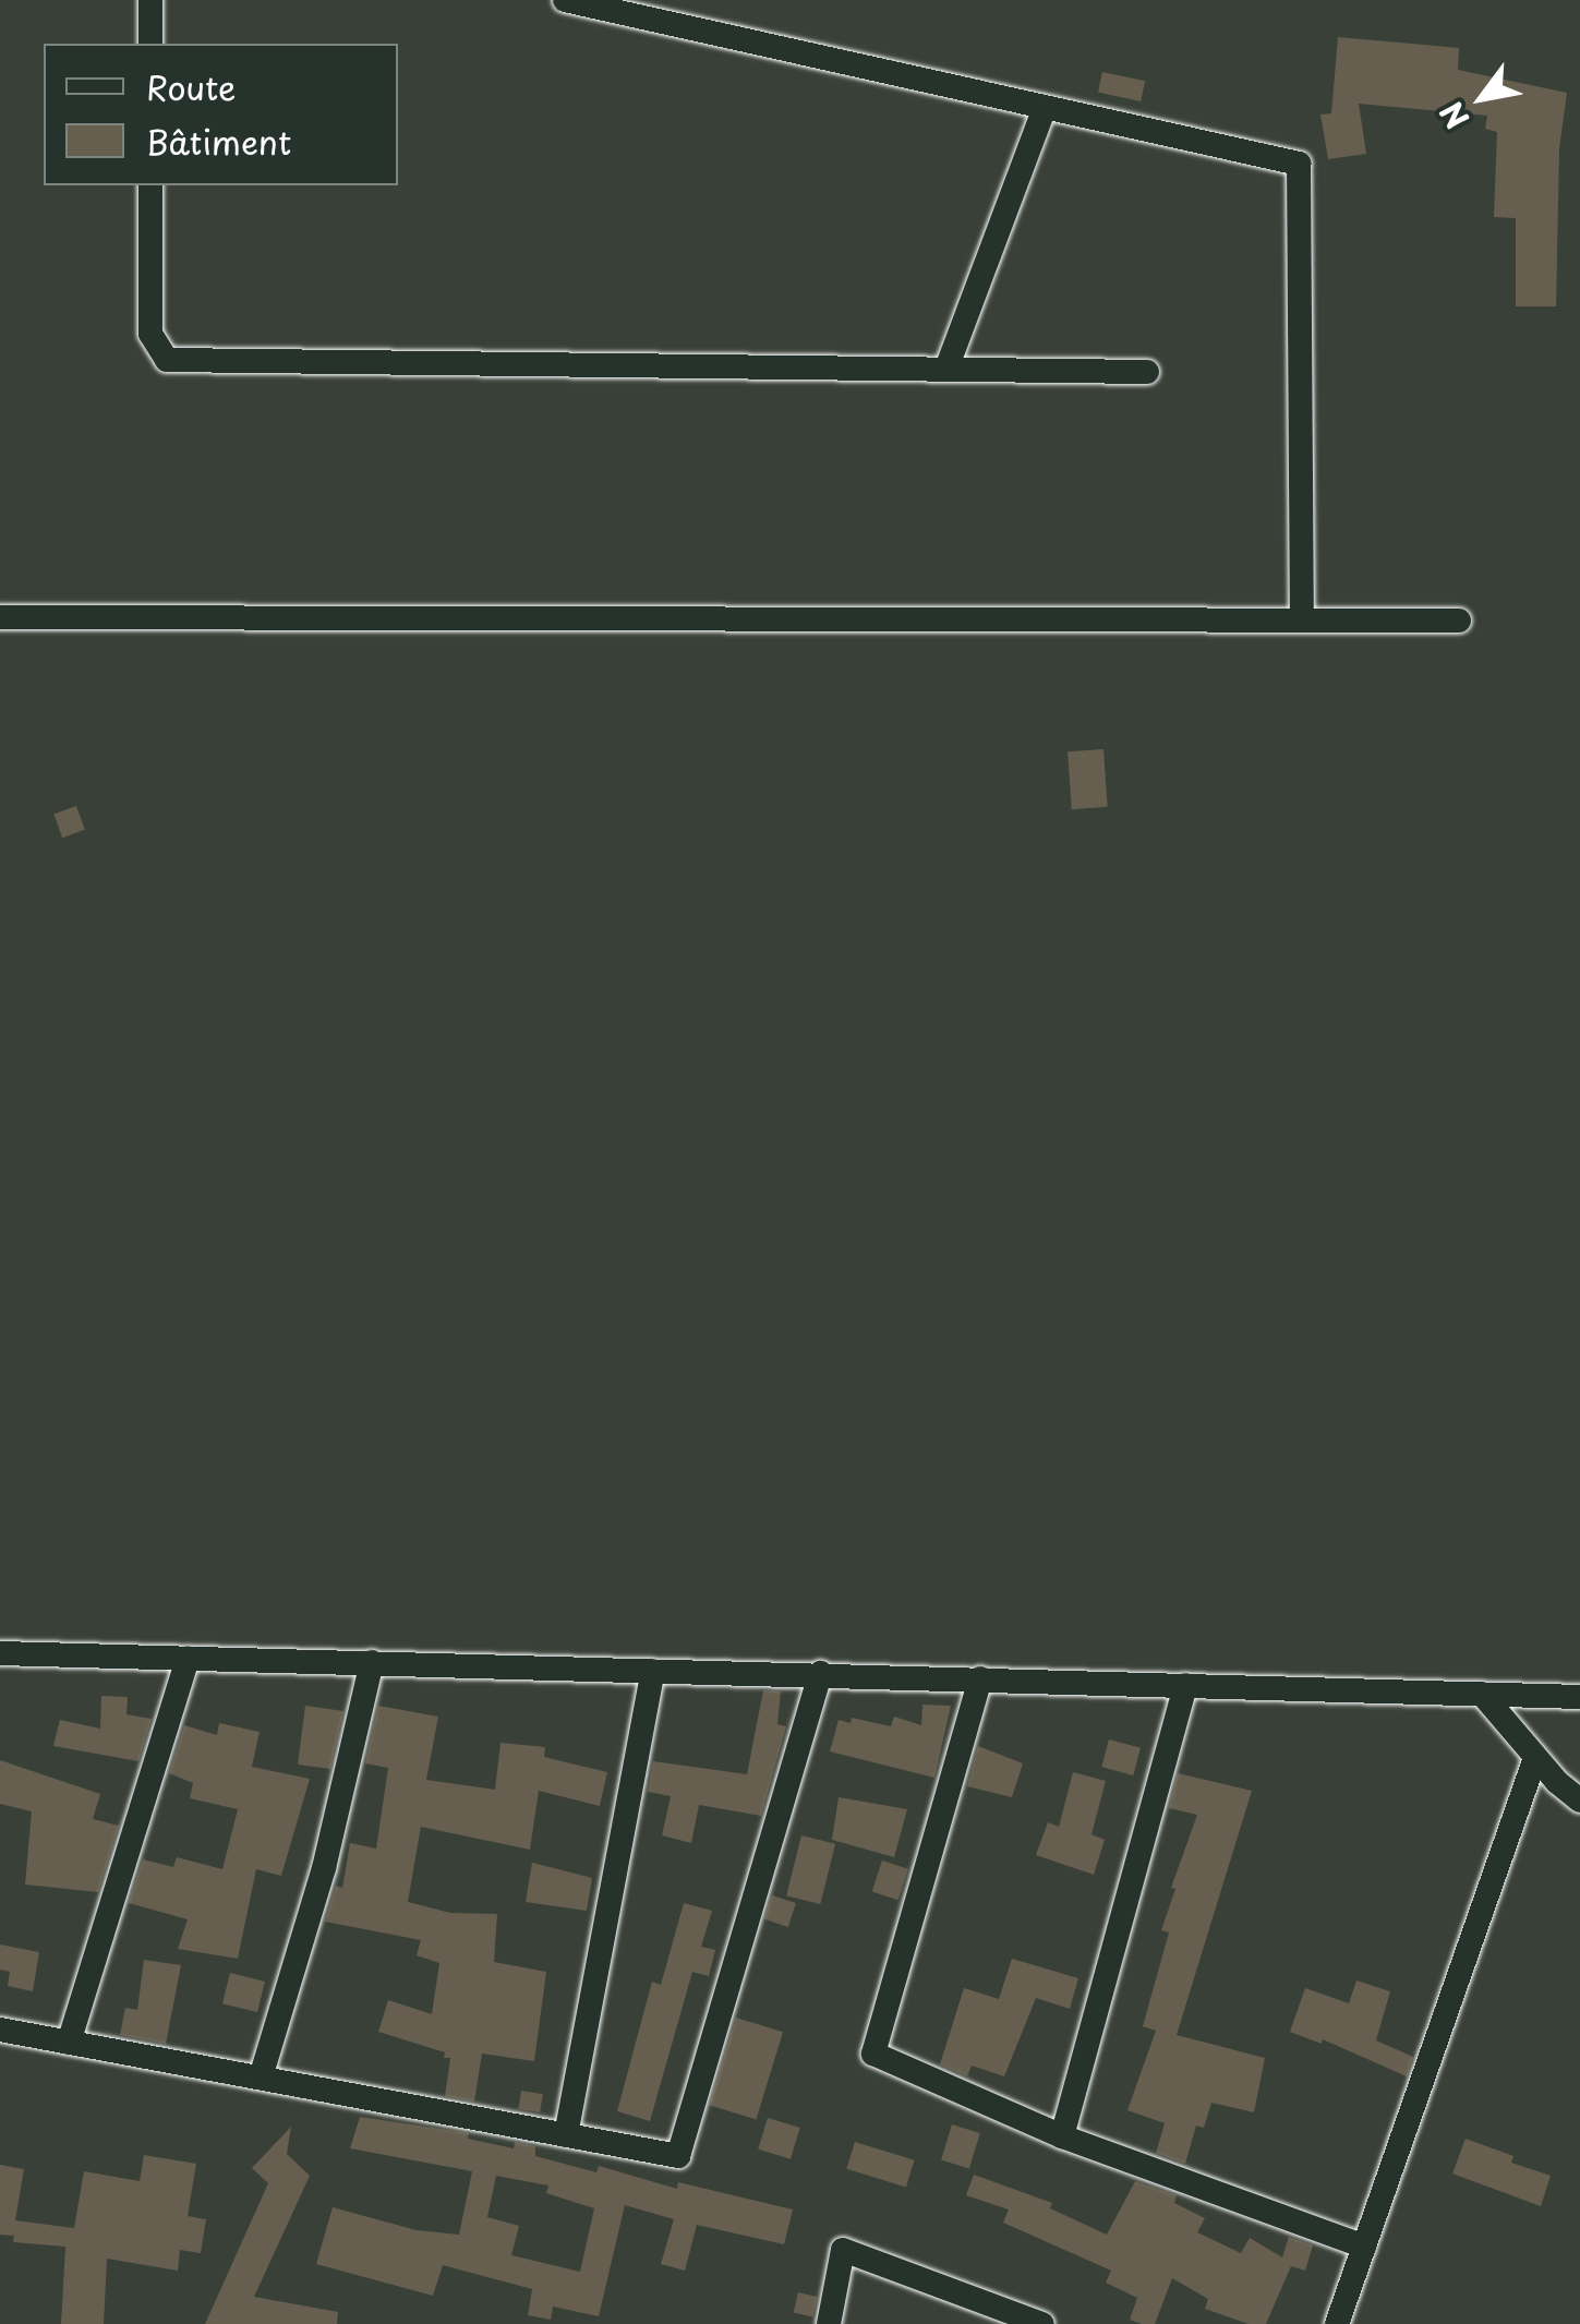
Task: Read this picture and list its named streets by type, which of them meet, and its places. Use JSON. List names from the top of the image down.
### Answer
{
  "legend": ["Route", "Bâtiment"],
  "north": "bottom left"
}
